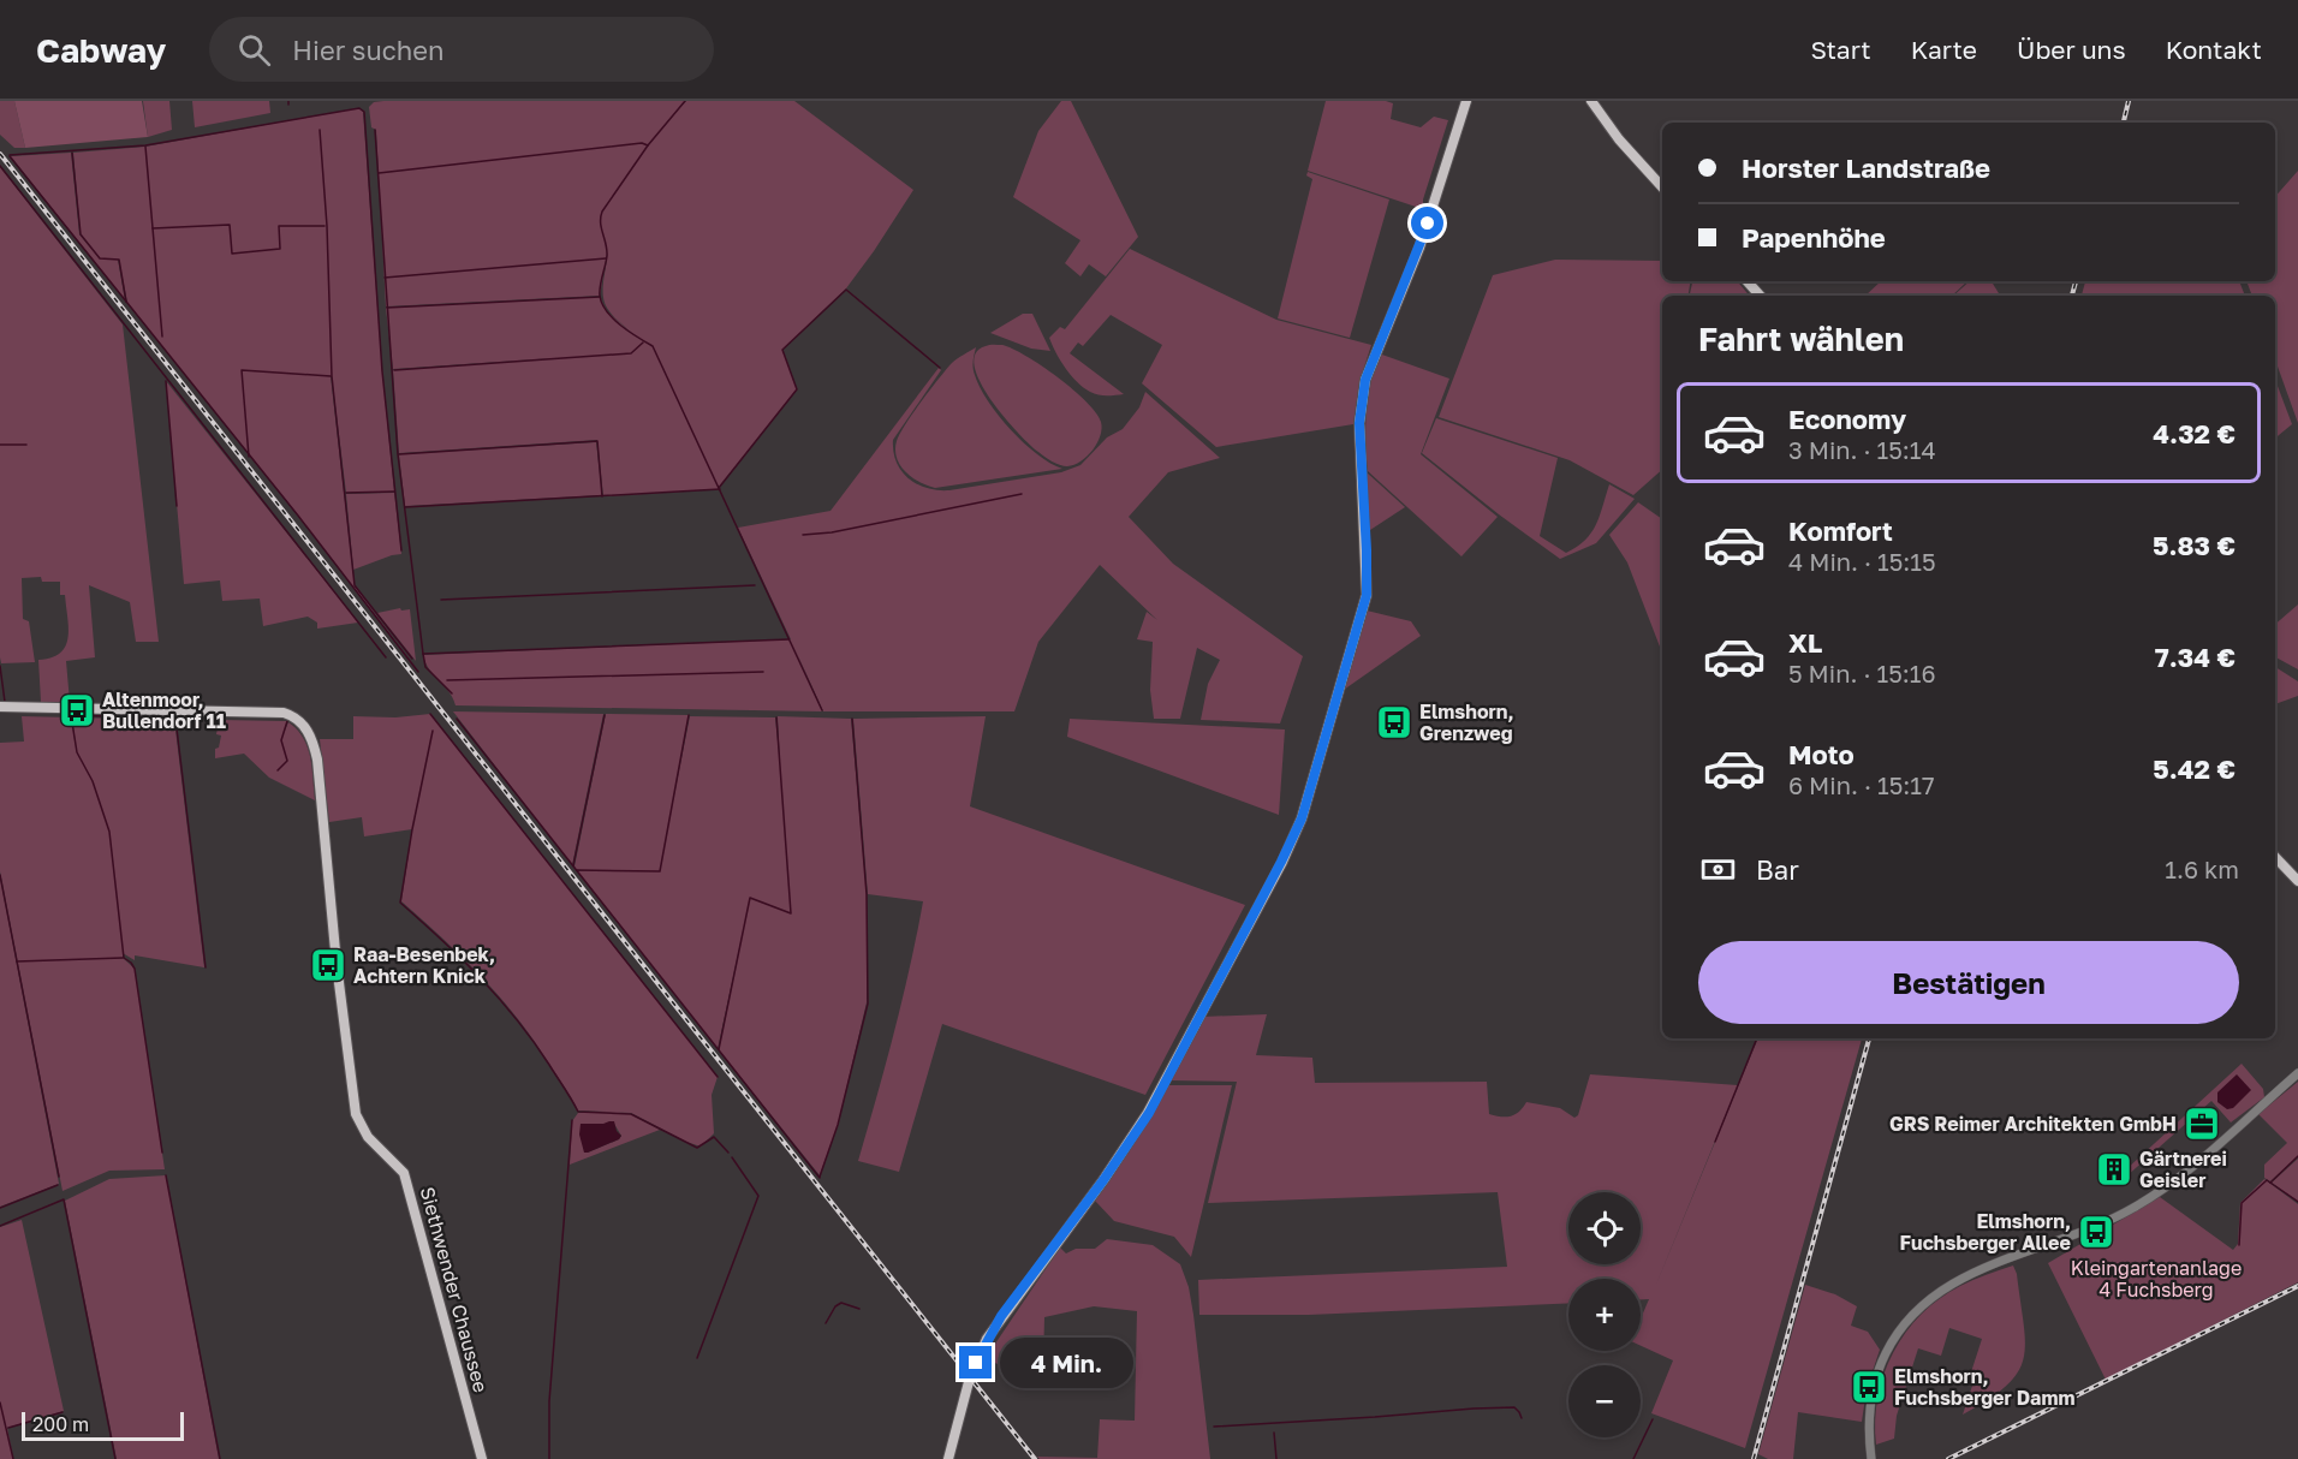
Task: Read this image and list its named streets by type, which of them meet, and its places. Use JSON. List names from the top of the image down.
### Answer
{
  "streets": {
    "main road": ["Siethwender Chaussee"]
  },
  "parks": ["Kleingartenanlage 4 Fuchsberg"],
  "places": {
    "bus stop": [
      "Altenmoor, Bullendorf 11",
      "Elmshorn, Grenzweg",
      "Raa-Besenbek, Achtern Knick",
      "Elmshorn, Fuchsberger Allee",
      "Elmshorn, Fuchsberger Damm"
    ],
    "office": ["GRS Reimer Architekten GmbH"],
    "building": ["Gärtnerei Geisler"]
  },
  "scale_bar": "200 m",
  "page": {
    "header": "Cabway",
    "search": "Hier suchen",
    "nav": [
      "Start",
      "Karte",
      "Über uns",
      "Kontakt"
    ],
    "banner": ["Horster Landstraße", "Papenhöhe"],
    "heading": "Fahrt wählen",
    "list": [
      {
        "name": "Economy",
        "note": "3 Min. · 15:14",
        "value": "4.32 €"
      },
      {
        "name": "Komfort",
        "note": "4 Min. · 15:15",
        "value": "5.83 €"
      },
      {
        "name": "XL",
        "note": "5 Min. · 15:16",
        "value": "7.34 €"
      },
      {
        "name": "Moto",
        "note": "6 Min. · 15:17",
        "value": "5.42 €"
      }
    ],
    "pay": ["Bar", "1.6 km"],
    "buttons": "Bestätigen",
    "map_buttons": ["+", "−"],
    "bubble": "4 Min.",
    "scale": "200 m"
  }
}
